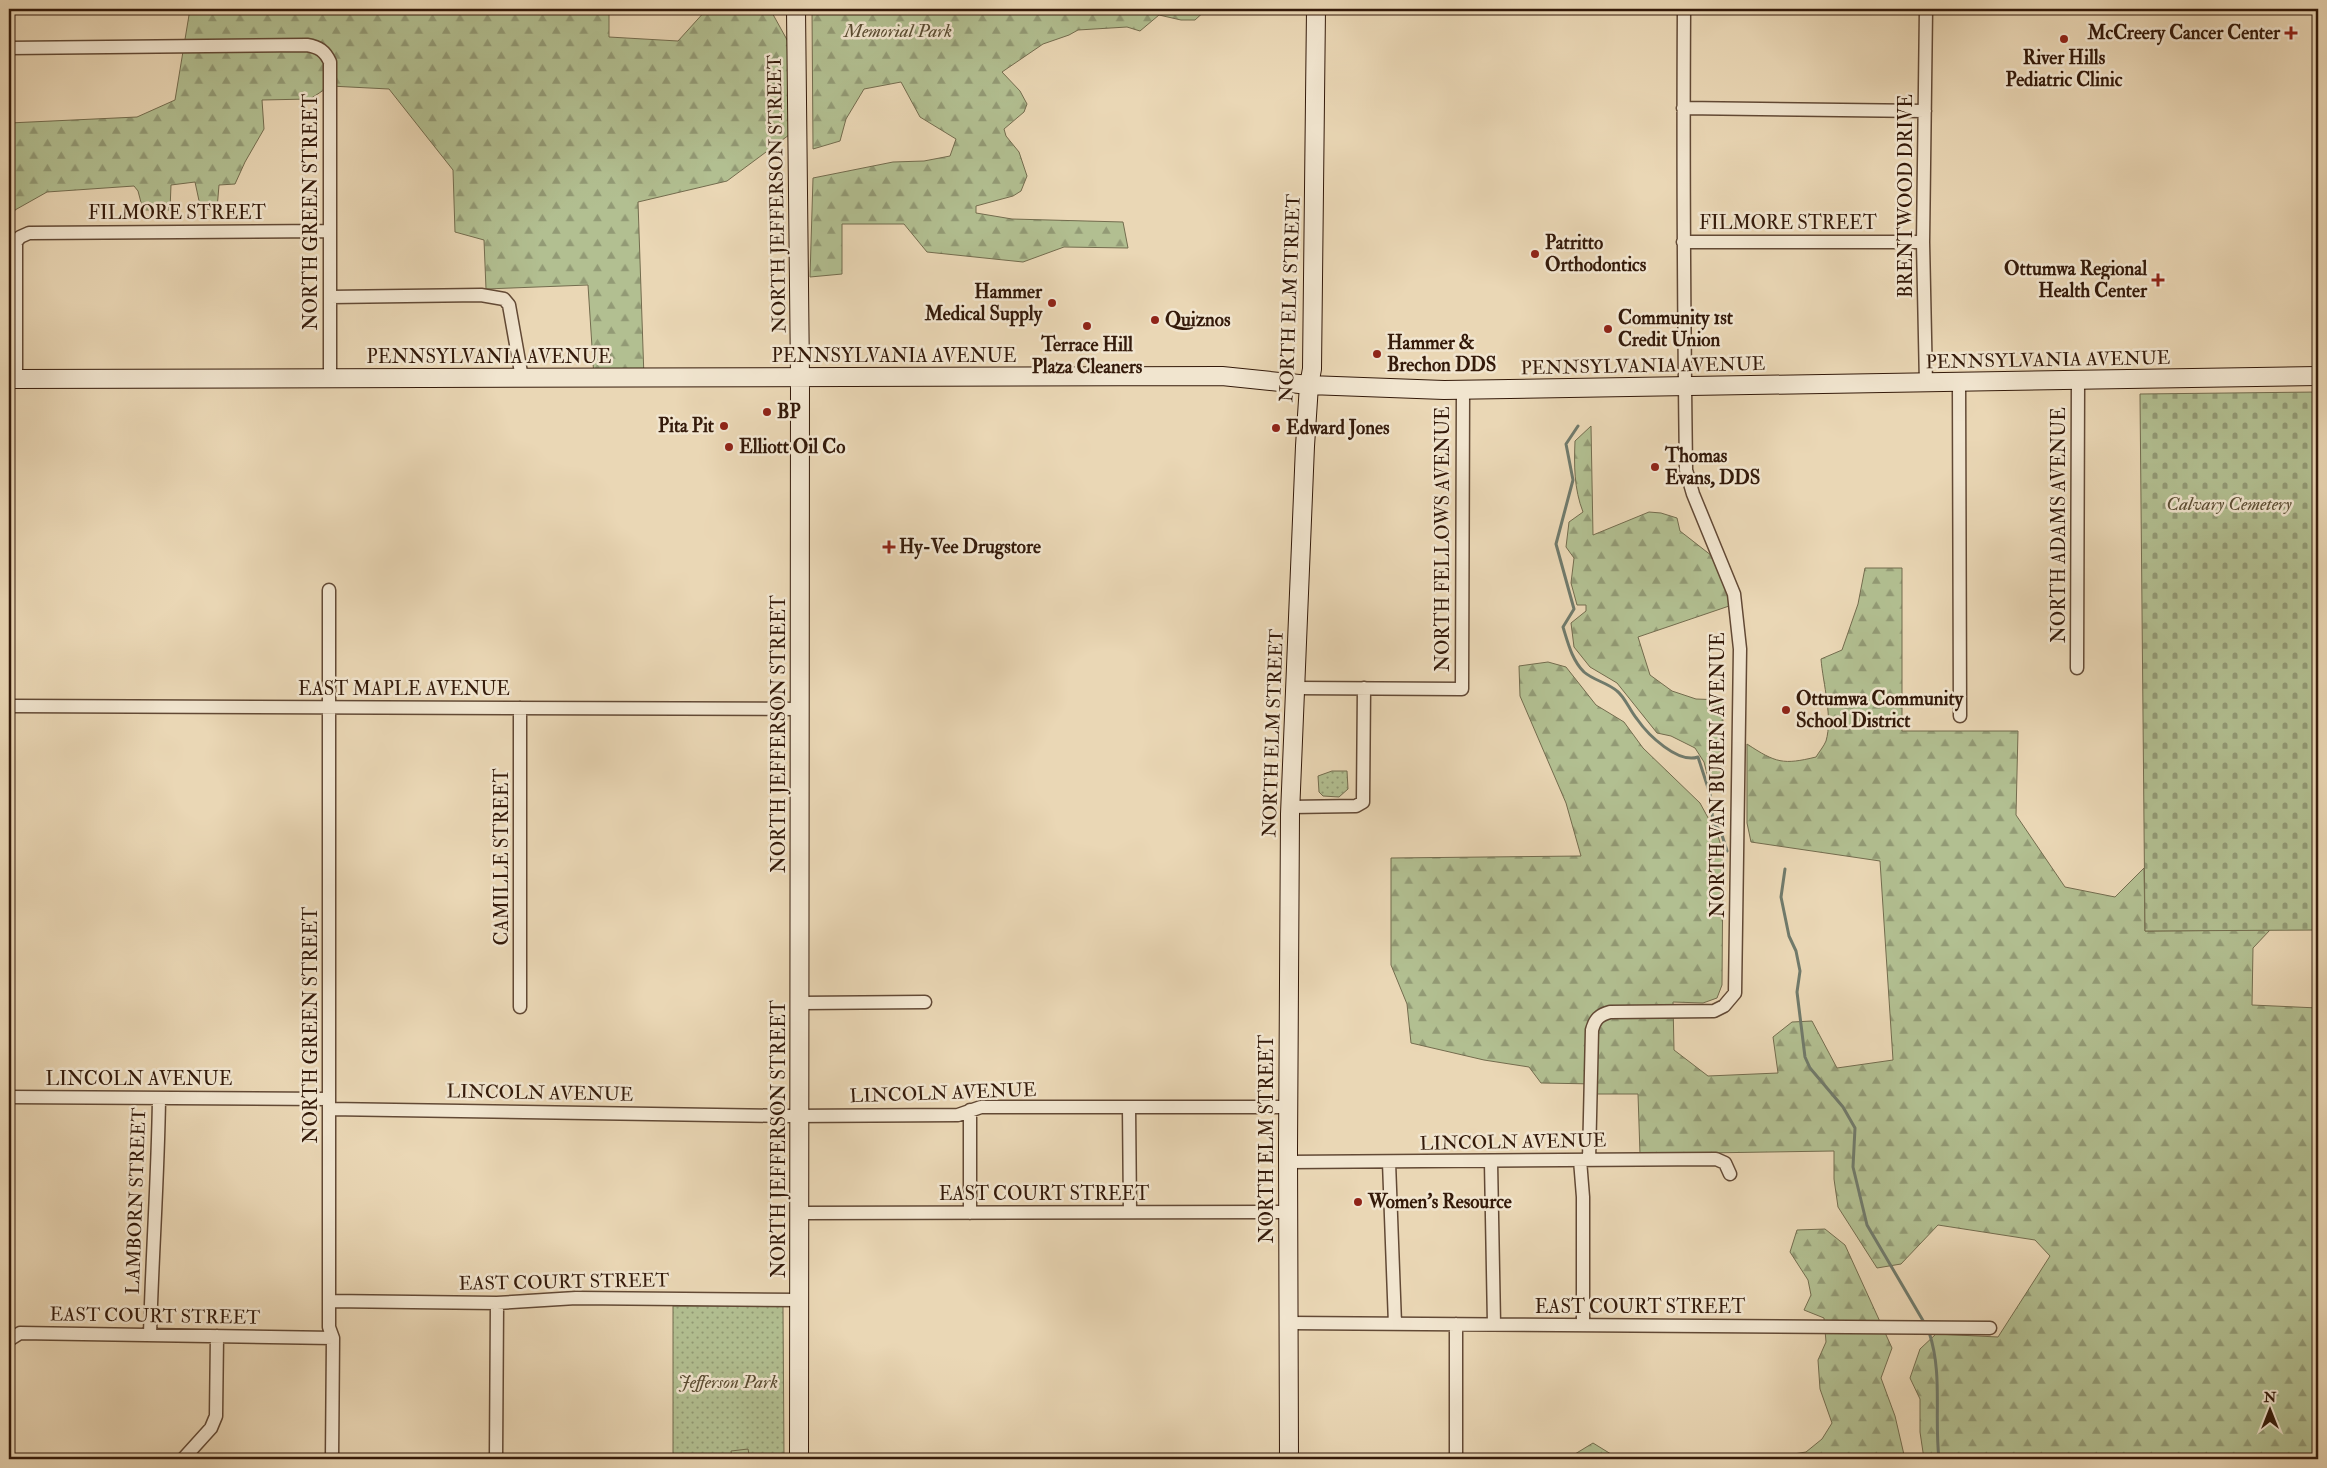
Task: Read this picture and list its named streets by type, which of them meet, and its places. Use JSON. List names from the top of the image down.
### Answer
{
  "streets": {
    "main road": ["NORTH JEFFERSON STREET", "NORTH ELM STREET", "PENNSYLVANIA AVENUE"],
    "street": [
      "BRENTWOOD DRIVE",
      "NORTH GREEN STREET",
      "FILMORE STREET",
      "NORTH ADAMS AVENUE",
      "NORTH FELLOWS AVENUE",
      "EAST MAPLE AVENUE",
      "NORTH VAN BUREN AVENUE",
      "CAMILLE STREET",
      "LINCOLN AVENUE",
      "EAST COURT STREET",
      "LAMBORN STREET"
    ]
  },
  "crossings": [
    ["NORTH JEFFERSON STREET", "PENNSYLVANIA AVENUE"],
    ["NORTH JEFFERSON STREET", "EAST MAPLE AVENUE"],
    ["NORTH JEFFERSON STREET", "LINCOLN AVENUE"],
    ["NORTH JEFFERSON STREET", "EAST COURT STREET"],
    ["BRENTWOOD DRIVE", "FILMORE STREET"],
    ["BRENTWOOD DRIVE", "PENNSYLVANIA AVENUE"],
    ["NORTH GREEN STREET", "FILMORE STREET"],
    ["NORTH GREEN STREET", "PENNSYLVANIA AVENUE"],
    ["NORTH GREEN STREET", "EAST MAPLE AVENUE"],
    ["NORTH GREEN STREET", "LINCOLN AVENUE"],
    ["NORTH GREEN STREET", "EAST COURT STREET"],
    ["FILMORE STREET", "PENNSYLVANIA AVENUE"],
    ["FILMORE STREET", "NORTH VAN BUREN AVENUE"],
    ["NORTH ELM STREET", "PENNSYLVANIA AVENUE"],
    ["NORTH ELM STREET", "LINCOLN AVENUE"],
    ["NORTH ELM STREET", "EAST COURT STREET"],
    ["PENNSYLVANIA AVENUE", "NORTH ADAMS AVENUE"],
    ["PENNSYLVANIA AVENUE", "NORTH FELLOWS AVENUE"],
    ["PENNSYLVANIA AVENUE", "NORTH VAN BUREN AVENUE"],
    ["EAST MAPLE AVENUE", "CAMILLE STREET"],
    ["NORTH VAN BUREN AVENUE", "LINCOLN AVENUE"],
    ["LINCOLN AVENUE", "LAMBORN STREET"],
    ["EAST COURT STREET", "LAMBORN STREET"]
  ],
  "parks": ["Memorial Park", "Calvary Cemetery", "Jefferson Park"],
  "places": {
    "health": ["McCreery Cancer Center", "Ottumwa Regional Health Center", "Hy-Vee Drugstore"],
    "other": [
      "River Hills Pediatric Clinic",
      "Patritto Orthodontics",
      "Hammer Medical Supply",
      "Quiznos",
      "Terrace Hill Plaza Cleaners",
      "Community 1st Credit Union",
      "Hammer & Brechon DDS",
      "BP",
      "Pita Pit",
      "Edward Jones",
      "Elliott Oil Co",
      "Thomas Evans, DDS",
      "Ottumwa Community School District",
      "Women's Resource"
    ]
  },
  "north": "top"
}
